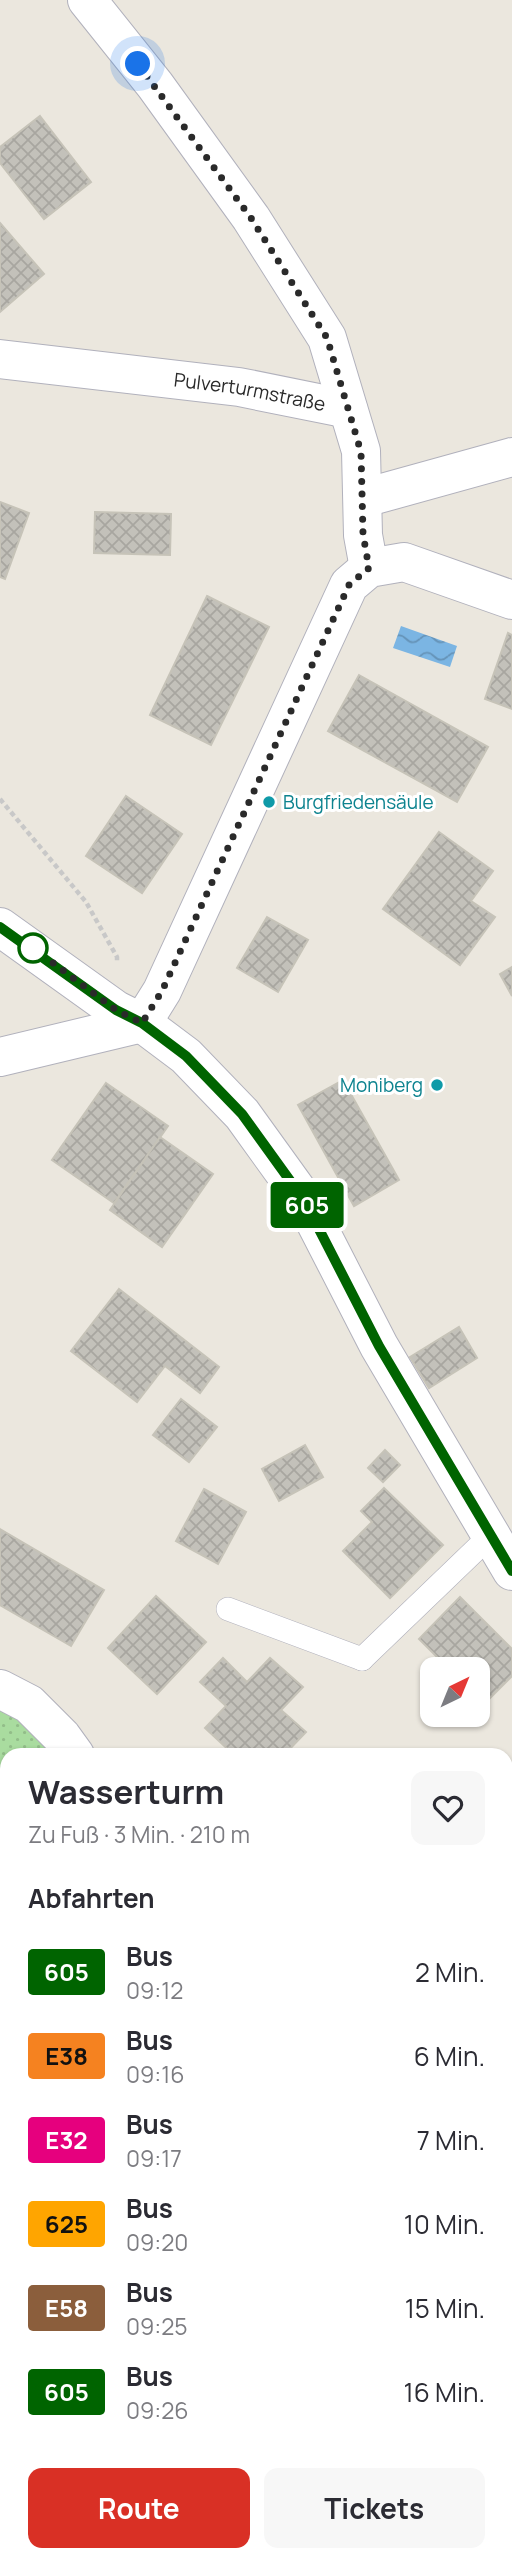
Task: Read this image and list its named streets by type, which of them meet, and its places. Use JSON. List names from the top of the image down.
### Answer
{
  "streets": {
    "street": ["Pulverturmstraße"]
  },
  "places": ["Burgfriedensäule", "Moniberg"],
  "lines": ["bus line 605"],
  "north": "top right",
  "page": {
    "on_map": "605",
    "heading": [
      ["Wasserturm", "Zu Fuß · 3 Min. · 210 m"],
      "Abfahrten"
    ],
    "list": [
      {
        "mark": "605",
        "name": "Bus",
        "note": "09:12",
        "value": "2 Min."
      },
      {
        "mark": "E38",
        "name": "Bus",
        "note": "09:16",
        "value": "6 Min."
      },
      {
        "mark": "E32",
        "name": "Bus",
        "note": "09:17",
        "value": "7 Min."
      },
      {
        "mark": "625",
        "name": "Bus",
        "note": "09:20",
        "value": "10 Min."
      },
      {
        "mark": "E58",
        "name": "Bus",
        "note": "09:25",
        "value": "15 Min."
      },
      {
        "mark": "605",
        "name": "Bus",
        "note": "09:26",
        "value": "16 Min."
      }
    ],
    "buttons": ["Route", "Tickets"]
  }
}
